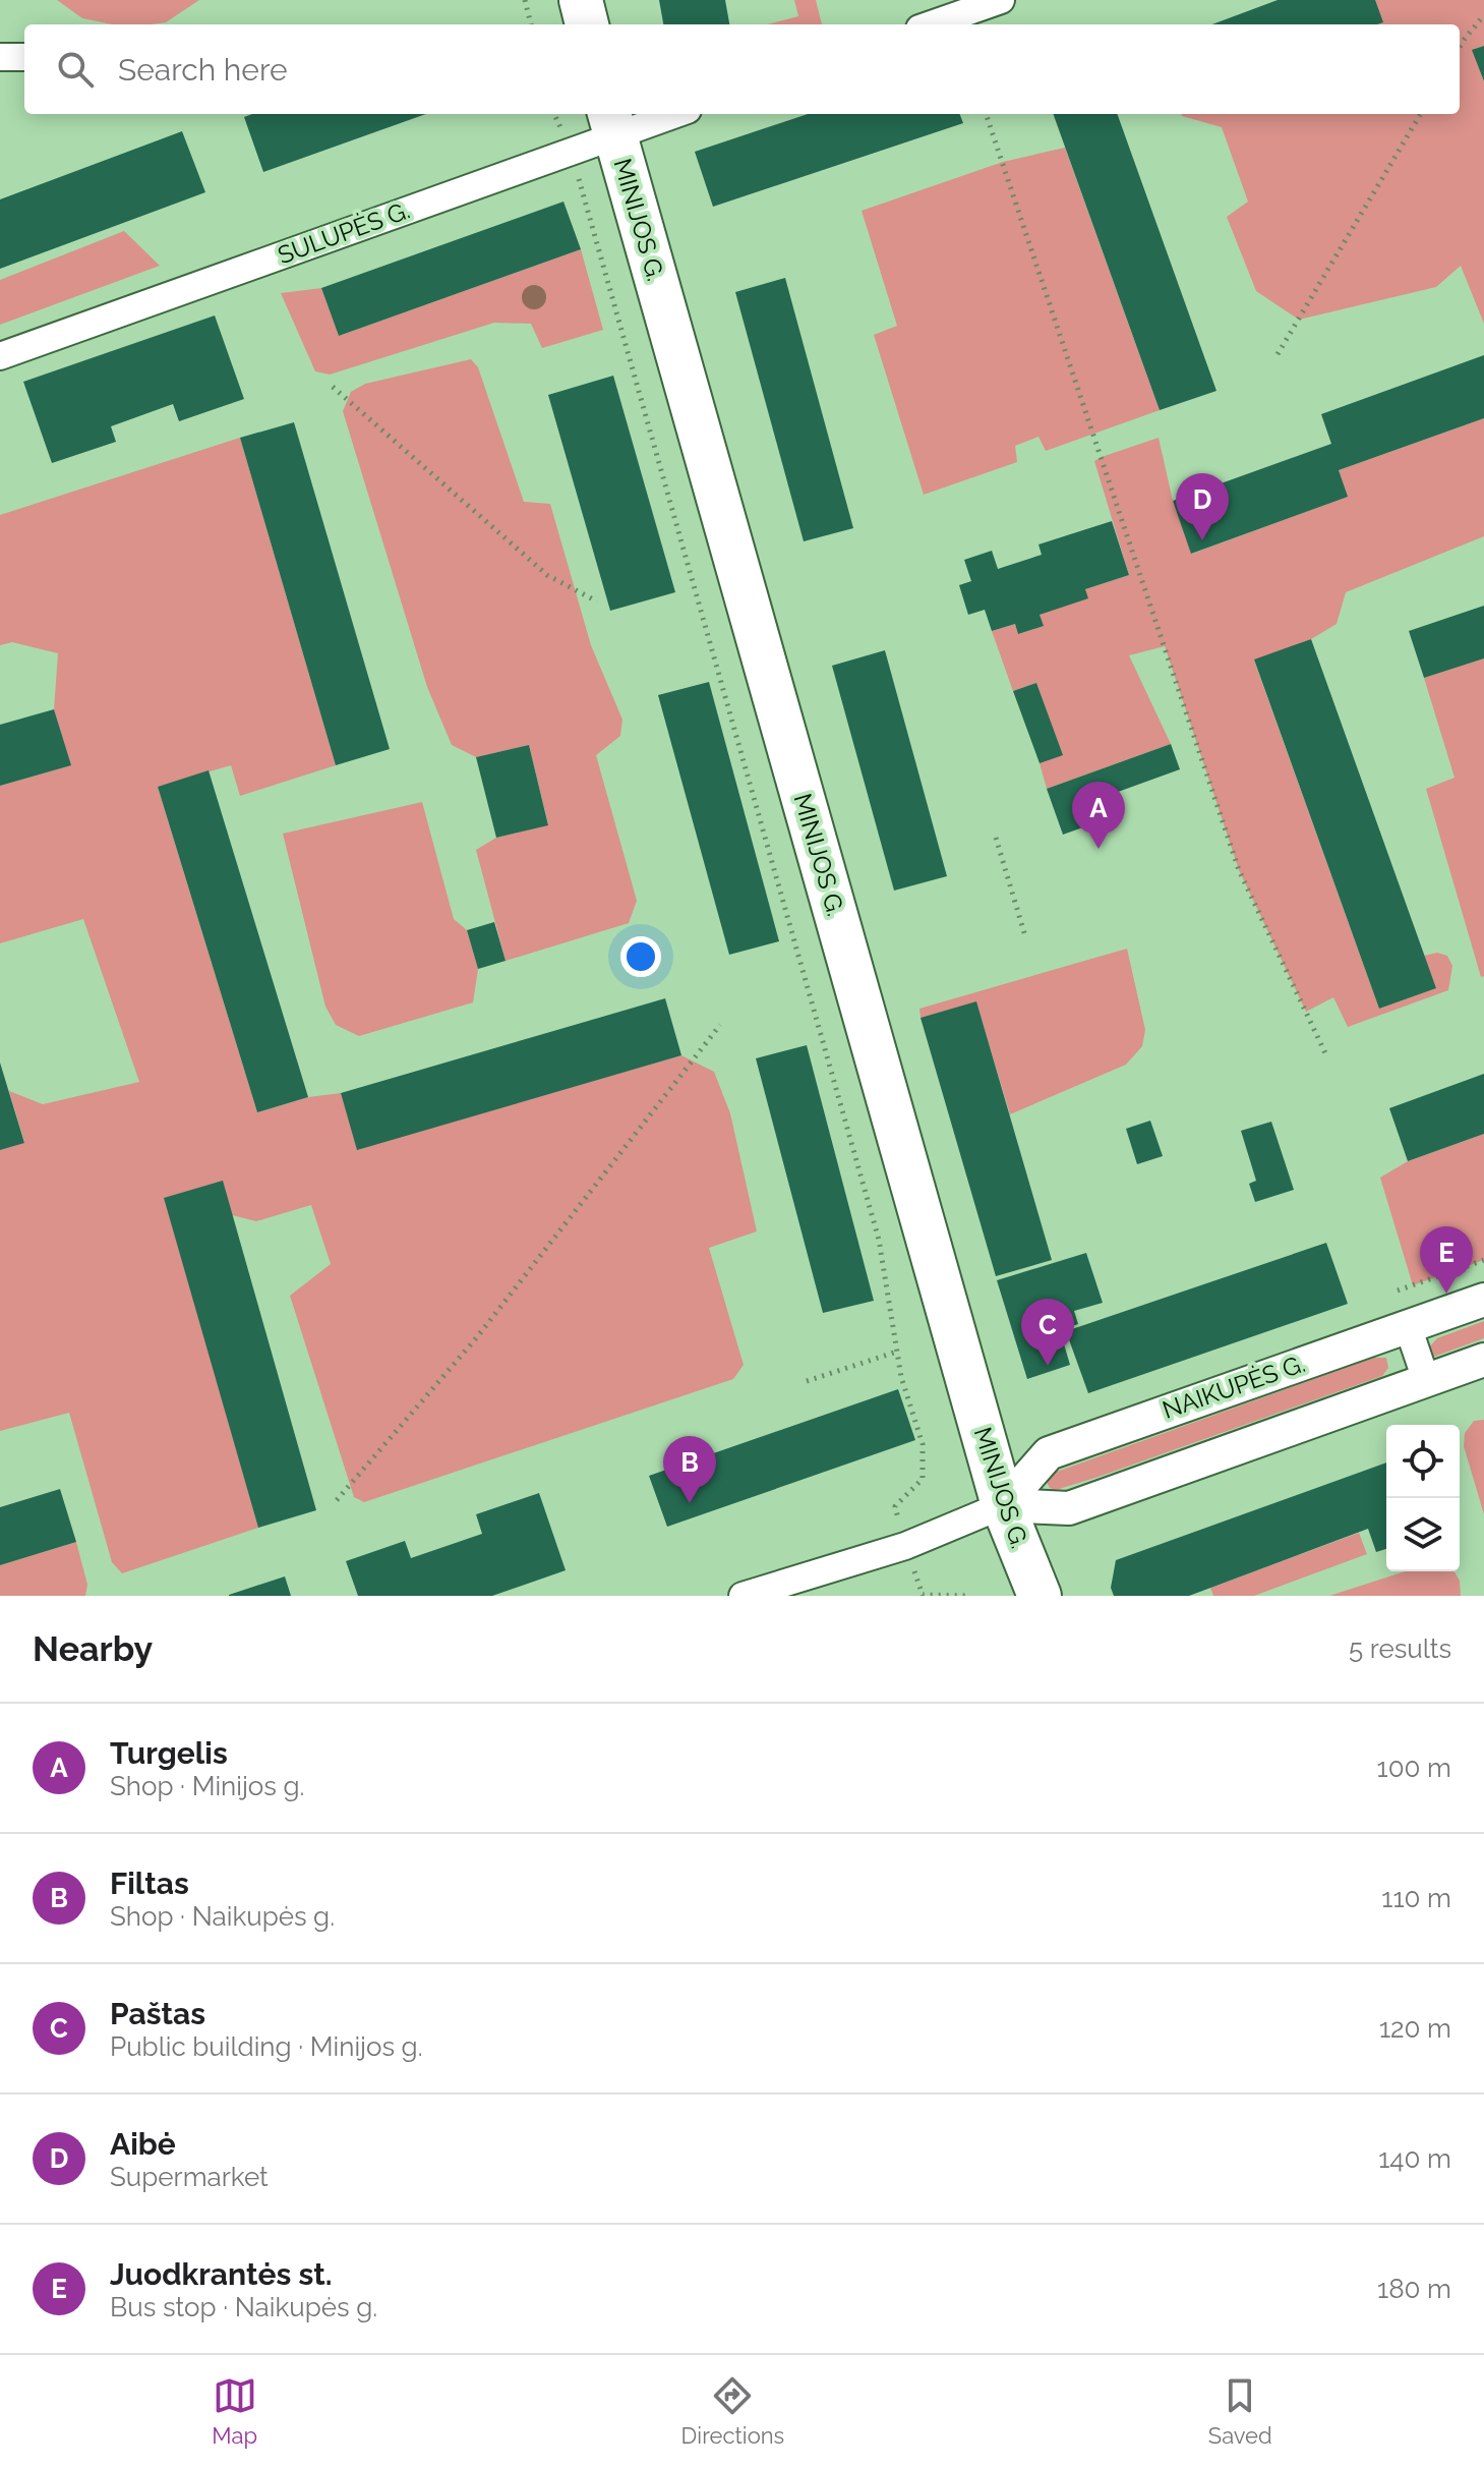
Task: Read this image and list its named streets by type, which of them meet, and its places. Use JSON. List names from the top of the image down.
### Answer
{
  "streets": {
    "main road": ["MINIJOS G."],
    "street": ["SULUPĖS G.", "NAIKUPĖS G."]
  },
  "crossings": [
    ["MINIJOS G.", "SULUPĖS G."],
    ["MINIJOS G.", "NAIKUPĖS G."]
  ],
  "page": {
    "search": "Search here",
    "pins": [
      "D",
      "A",
      "E",
      "C",
      "B"
    ],
    "heading": ["Nearby", "5 results"],
    "list": [
      {
        "mark": "A",
        "name": "Turgelis",
        "note": "Shop · Minijos g.",
        "value": "100 m"
      },
      {
        "mark": "B",
        "name": "Filtas",
        "note": "Shop · Naikupės g.",
        "value": "110 m"
      },
      {
        "mark": "C",
        "name": "Paštas",
        "note": "Public building · Minijos g.",
        "value": "120 m"
      },
      {
        "mark": "D",
        "name": "Aibė",
        "note": "Supermarket",
        "value": "140 m"
      },
      {
        "mark": "E",
        "name": "Juodkrantės st.",
        "note": "Bus stop · Naikupės g.",
        "value": "180 m"
      }
    ],
    "nav": ["Map", "Directions", "Saved"]
  }
}
